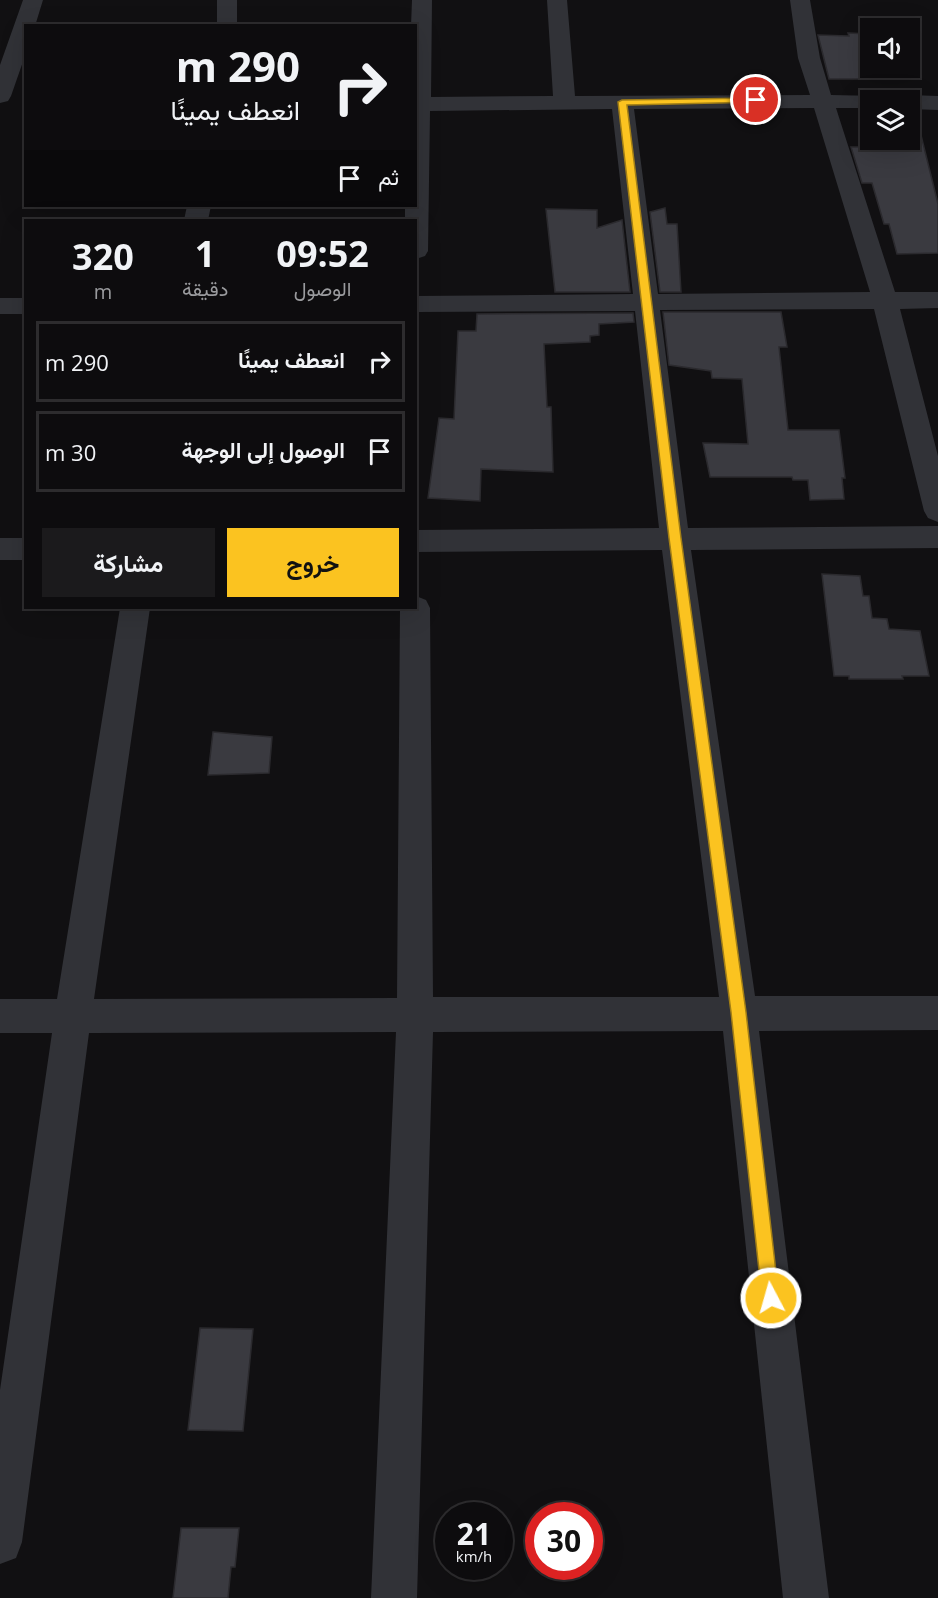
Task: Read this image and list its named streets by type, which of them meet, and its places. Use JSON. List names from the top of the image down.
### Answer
{
  "page": {
    "turn": ["290 m", "انعطف يمينًا"],
    "then": "ثم",
    "eta": [
      "09:52",
      "الوصول",
      "1",
      "دقيقة",
      "320",
      "m"
    ],
    "list": [
      {
        "name": "انعطف يمينًا",
        "value": "290 m"
      },
      {
        "name": "الوصول إلى الوجهة",
        "value": "30 m"
      }
    ],
    "buttons": ["خروج", "مشاركة"],
    "speed": "21 km/h",
    "limit": "30"
  }
}
